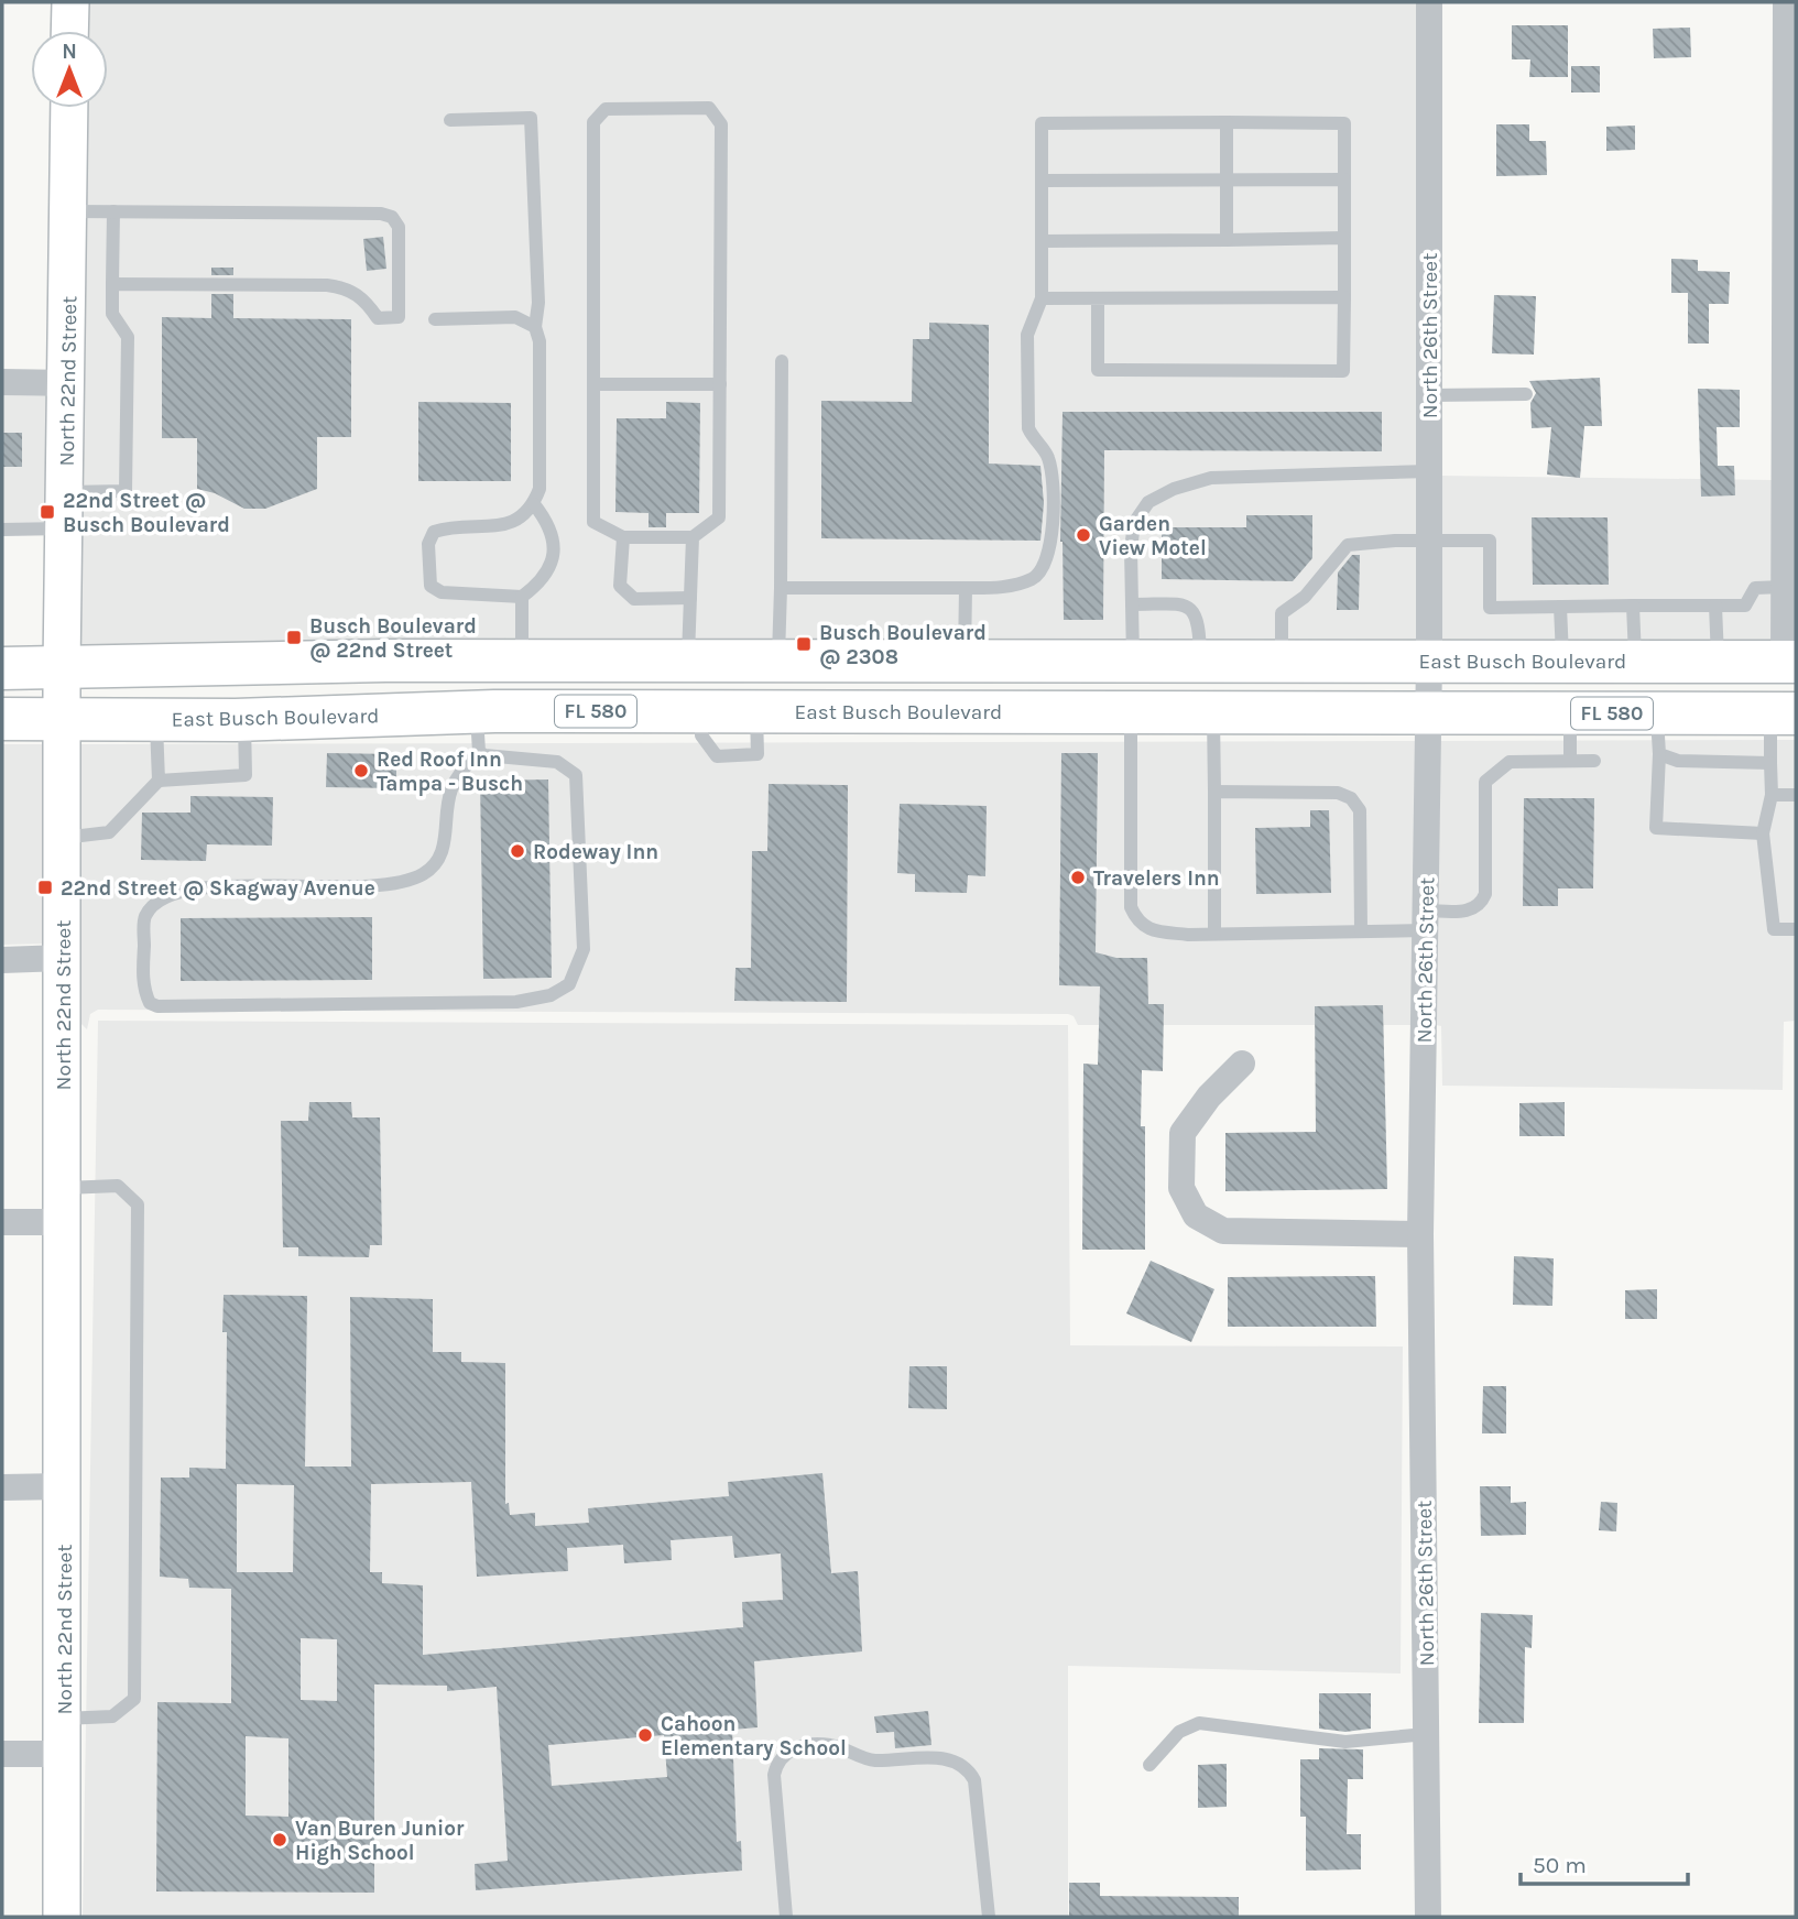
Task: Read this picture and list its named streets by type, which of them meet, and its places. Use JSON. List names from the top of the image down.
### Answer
{
  "streets": {
    "main road": ["East Busch Boulevard", "FL 580"],
    "street": ["North 26th Street", "North 22nd Street"]
  },
  "crossings": [
    ["North 26th Street", "East Busch Boulevard"],
    ["North 22nd Street", "East Busch Boulevard"]
  ],
  "places": {
    "transit": [
      "22nd Street @ Busch Boulevard",
      "Busch Boulevard @ 22nd Street",
      "Busch Boulevard @ 2308",
      "22nd Street @ Skagway Avenue"
    ],
    "other": [
      "Garden View Motel",
      "Red Roof Inn Tampa - Busch",
      "Rodeway Inn",
      "Travelers Inn",
      "Cahoon Elementary School",
      "Van Buren Junior High School"
    ]
  },
  "scale_bar": "50 m",
  "north": "top"
}
